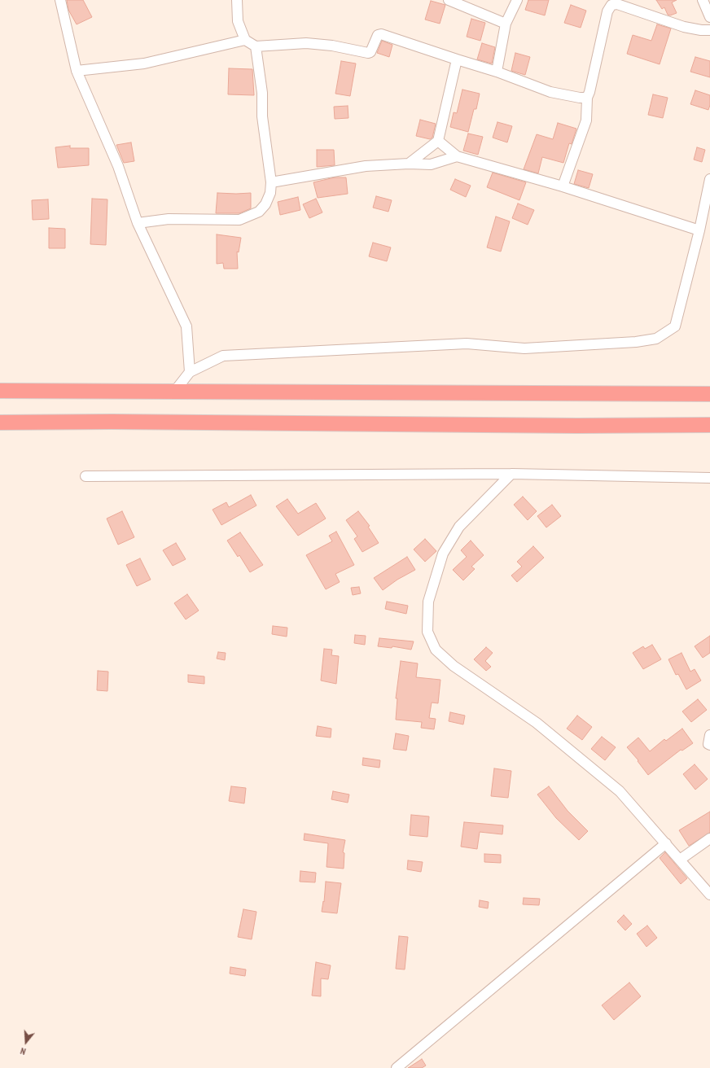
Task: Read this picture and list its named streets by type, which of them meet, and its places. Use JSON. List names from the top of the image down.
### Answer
{
  "north": "bottom"
}
